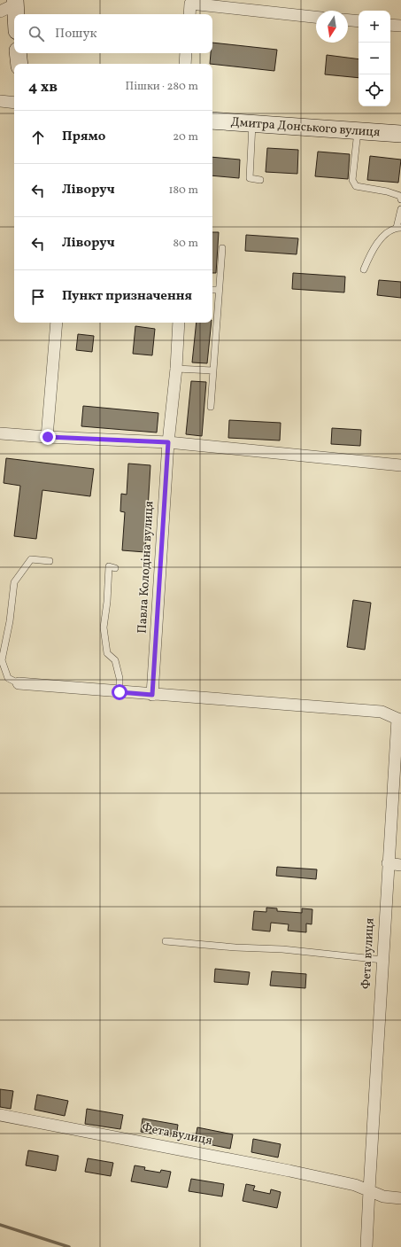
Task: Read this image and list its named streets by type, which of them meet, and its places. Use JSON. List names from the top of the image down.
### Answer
{
  "streets": {
    "street": ["Дмитра Донського вулиця", "Павла Колодіна вулиця", "Фета вулиця"]
  },
  "north": "bottom",
  "page": {
    "map_buttons": ["+", "−"],
    "search": "Пошук",
    "heading": ["4 хв", "Пішки · 280 m"],
    "list": [
      ["Прямо", "20 m"],
      ["Ліворуч", "180 m"],
      ["Ліворуч", "80 m"],
      "Пункт призначення"
    ]
  }
}
